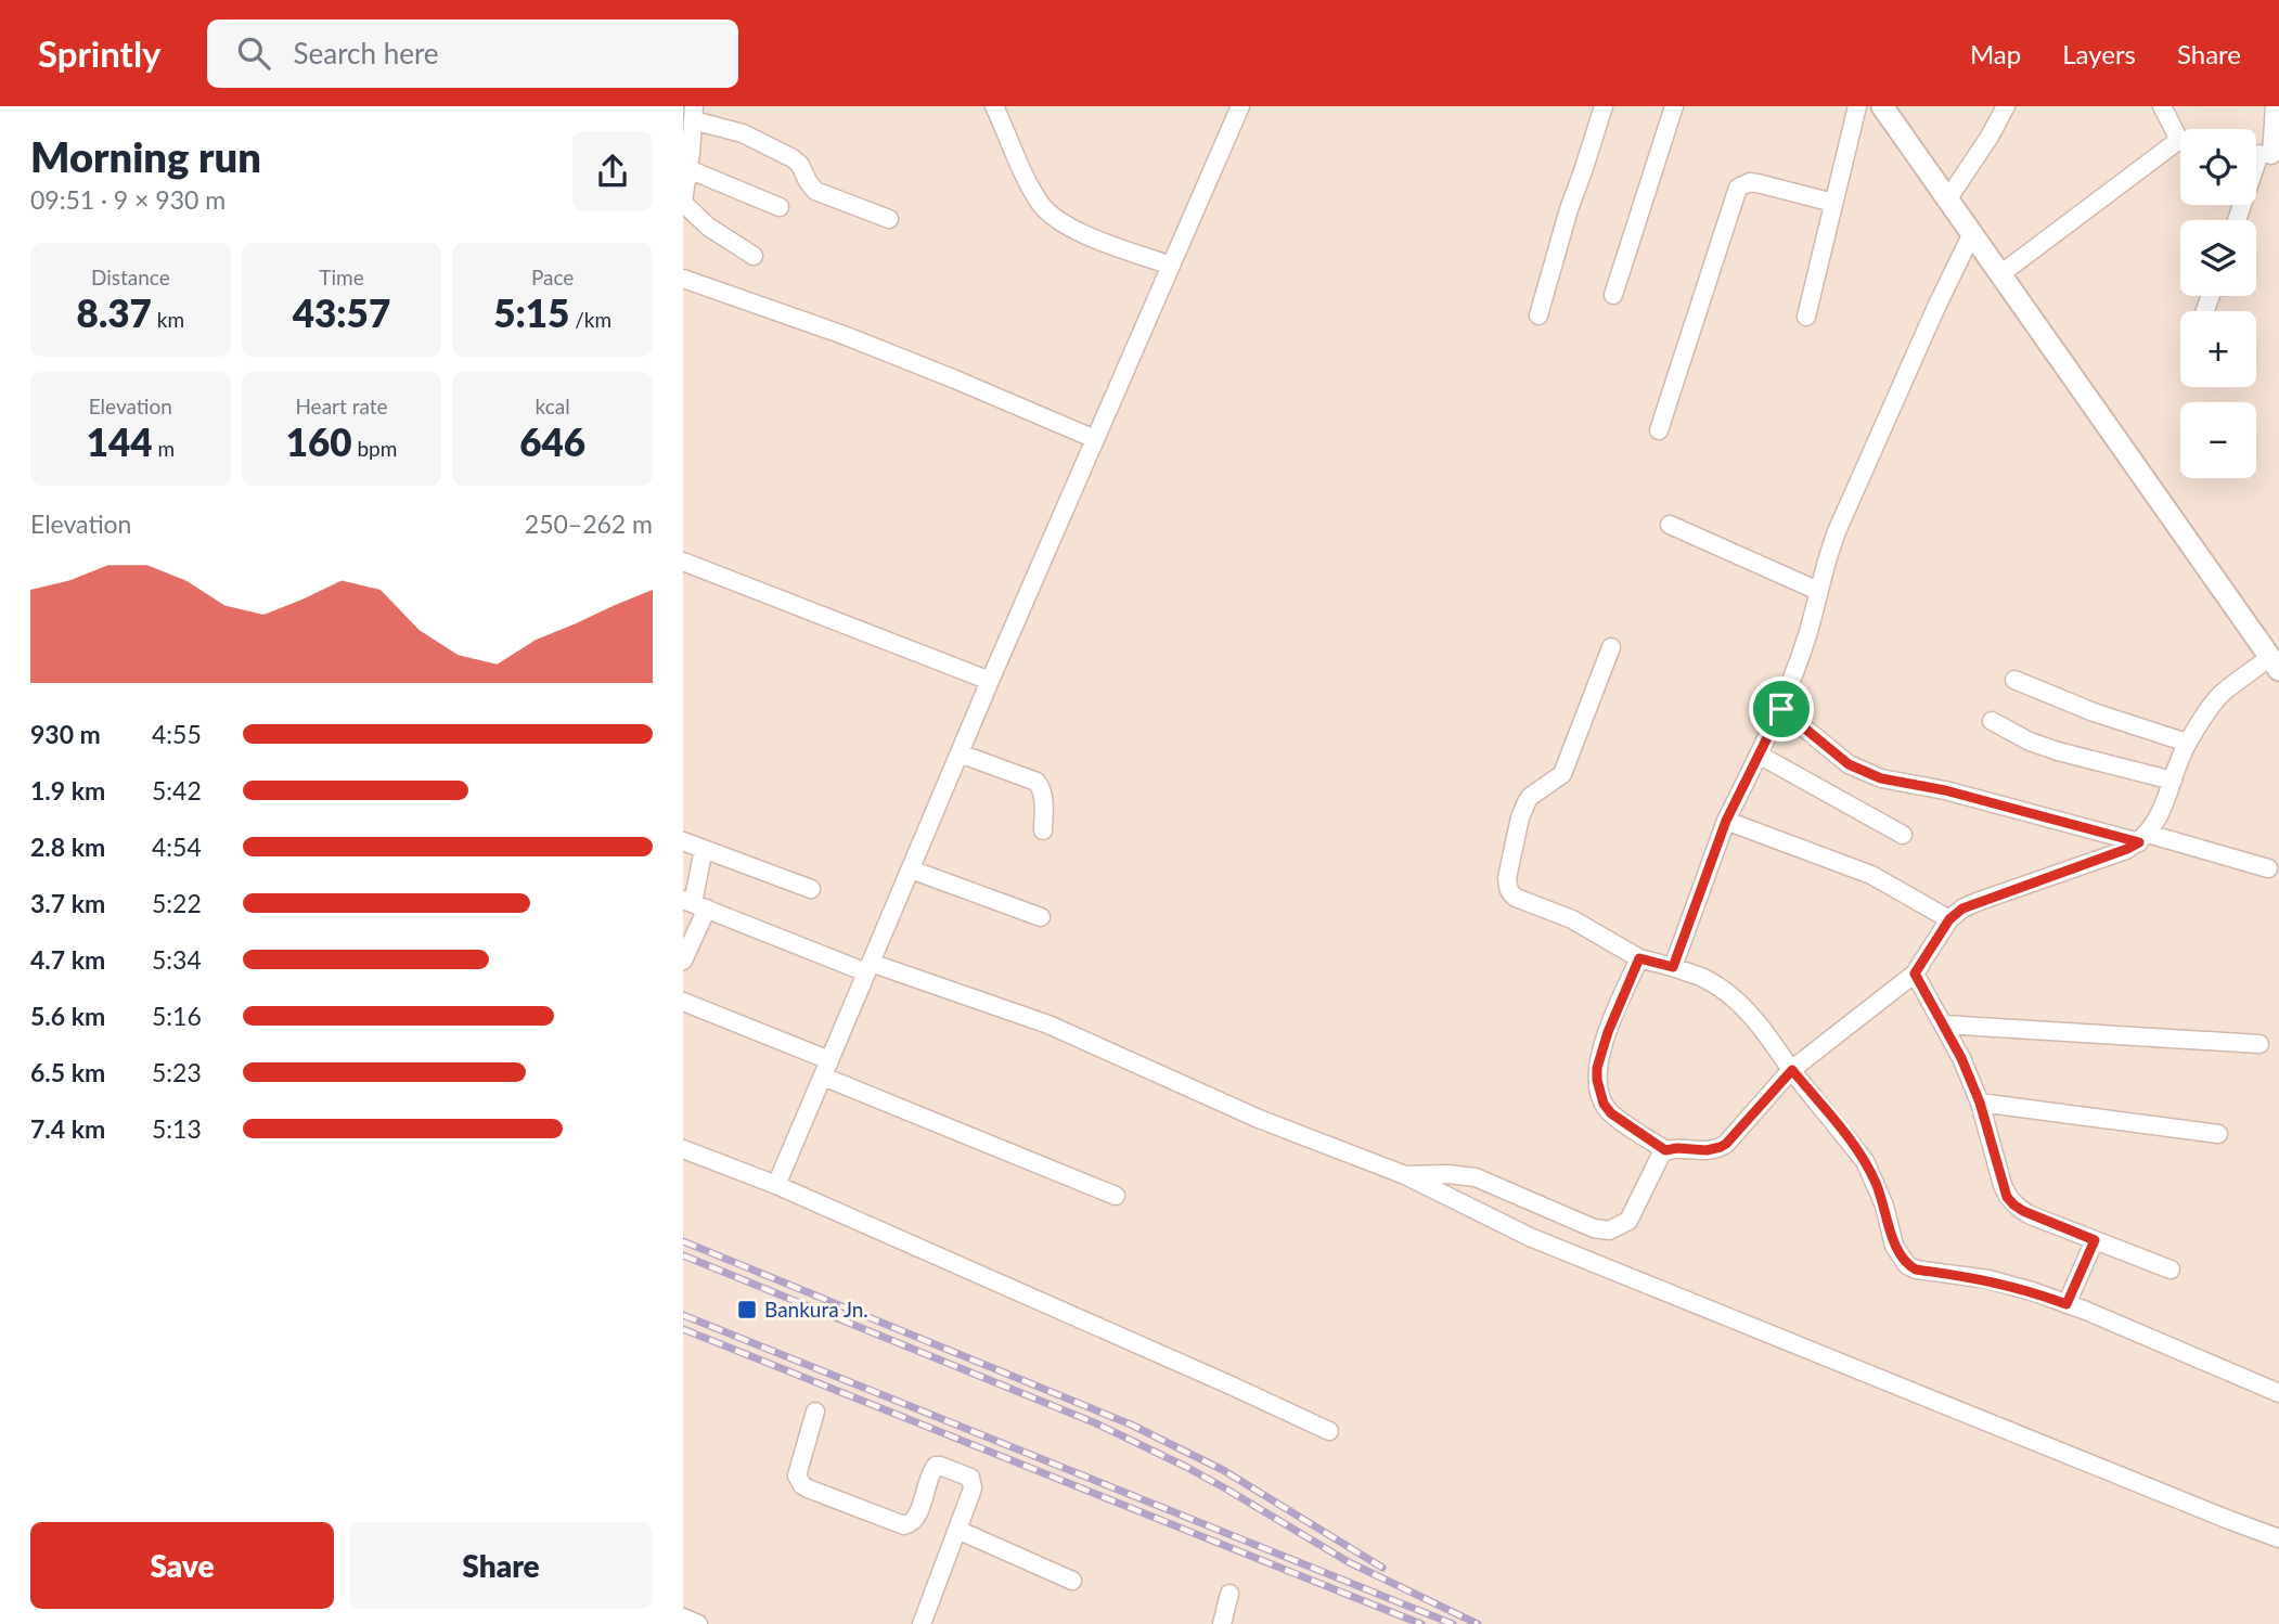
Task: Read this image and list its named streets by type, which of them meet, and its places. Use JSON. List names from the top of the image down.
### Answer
{
  "places": {
    "transit": ["Bankura Jn."]
  },
  "page": {
    "header": "Sprintly",
    "search": "Search here",
    "nav": ["Map", "Layers", "Share"],
    "heading": ["Morning run", "09:51 · 9 × 930 m"],
    "map_buttons": ["+", "−"],
    "stats": [
      ["Distance", "8.37 km"],
      ["Time", "43:57"],
      ["Pace", "5:15 /km"],
      ["Elevation", "144 m"],
      ["Heart rate", "160 bpm"],
      ["kcal", "646"]
    ],
    "chart": ["Elevation", "250–262 m"],
    "list": [
      {
        "name": "930 m",
        "note": "4:55"
      },
      {
        "name": "1.9 km",
        "note": "5:42"
      },
      {
        "name": "2.8 km",
        "note": "4:54"
      },
      {
        "name": "3.7 km",
        "note": "5:22"
      },
      {
        "name": "4.7 km",
        "note": "5:34"
      },
      {
        "name": "5.6 km",
        "note": "5:16"
      },
      {
        "name": "6.5 km",
        "note": "5:23"
      },
      {
        "name": "7.4 km",
        "note": "5:13"
      }
    ],
    "buttons": ["Save", "Share"]
  }
}
